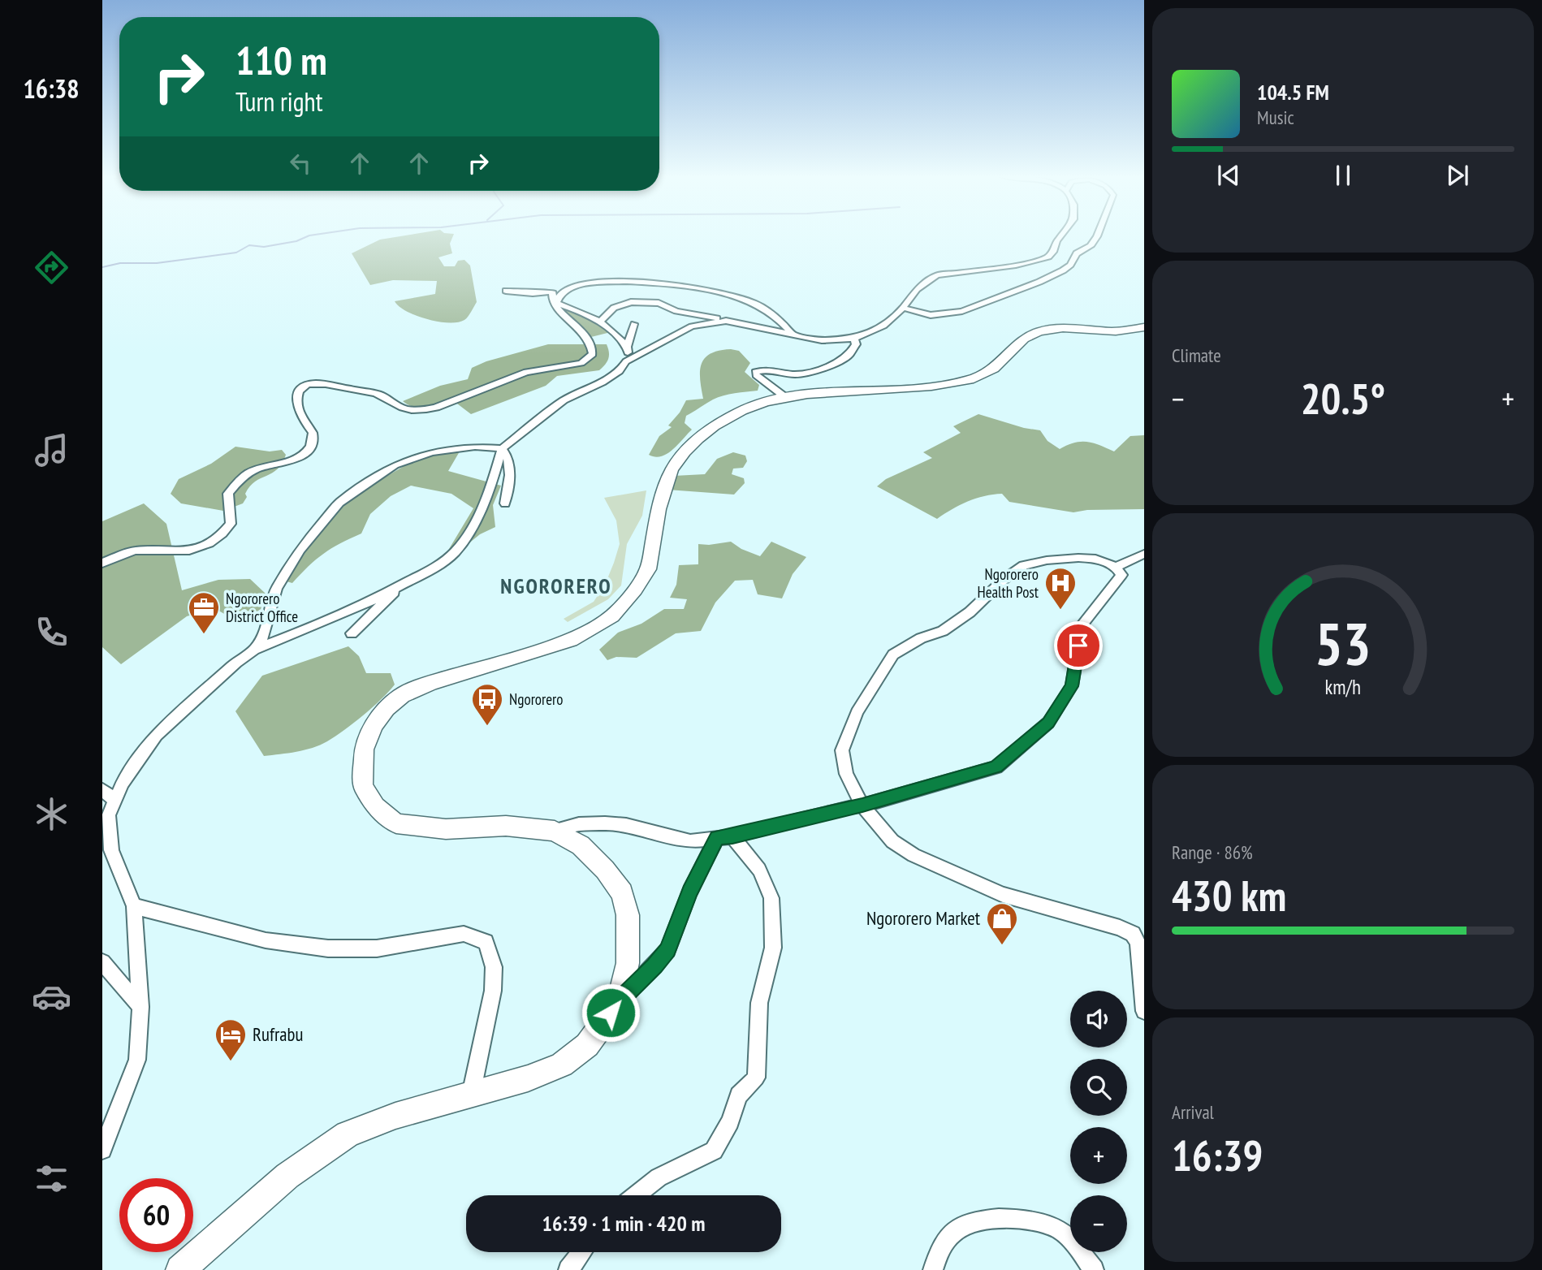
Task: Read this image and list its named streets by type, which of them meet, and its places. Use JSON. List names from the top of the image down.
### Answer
{
  "districts": ["NGORORERO"],
  "places": {
    "hospital": ["Ngororero Health Post"],
    "office": ["Ngororero District Office"],
    "bus stop": ["Ngororero"],
    "shop": ["Ngororero Market"],
    "hotel": ["Rufrabu"]
  },
  "page": {
    "tabs": "16:38",
    "turn": ["110 m", "Turn right"],
    "song": ["104.5 FM", "Music"],
    "tile": [
      "Climate",
      ["Range · 86%", "430 km"],
      ["Arrival", "16:39"]
    ],
    "heat": ["−", "20.5°", "+"],
    "map_buttons": ["+", "−"],
    "limit": "60",
    "trip": "16:39 · 1 min · 420 m",
    "gauge": ["53", "km/h"]
  }
}
